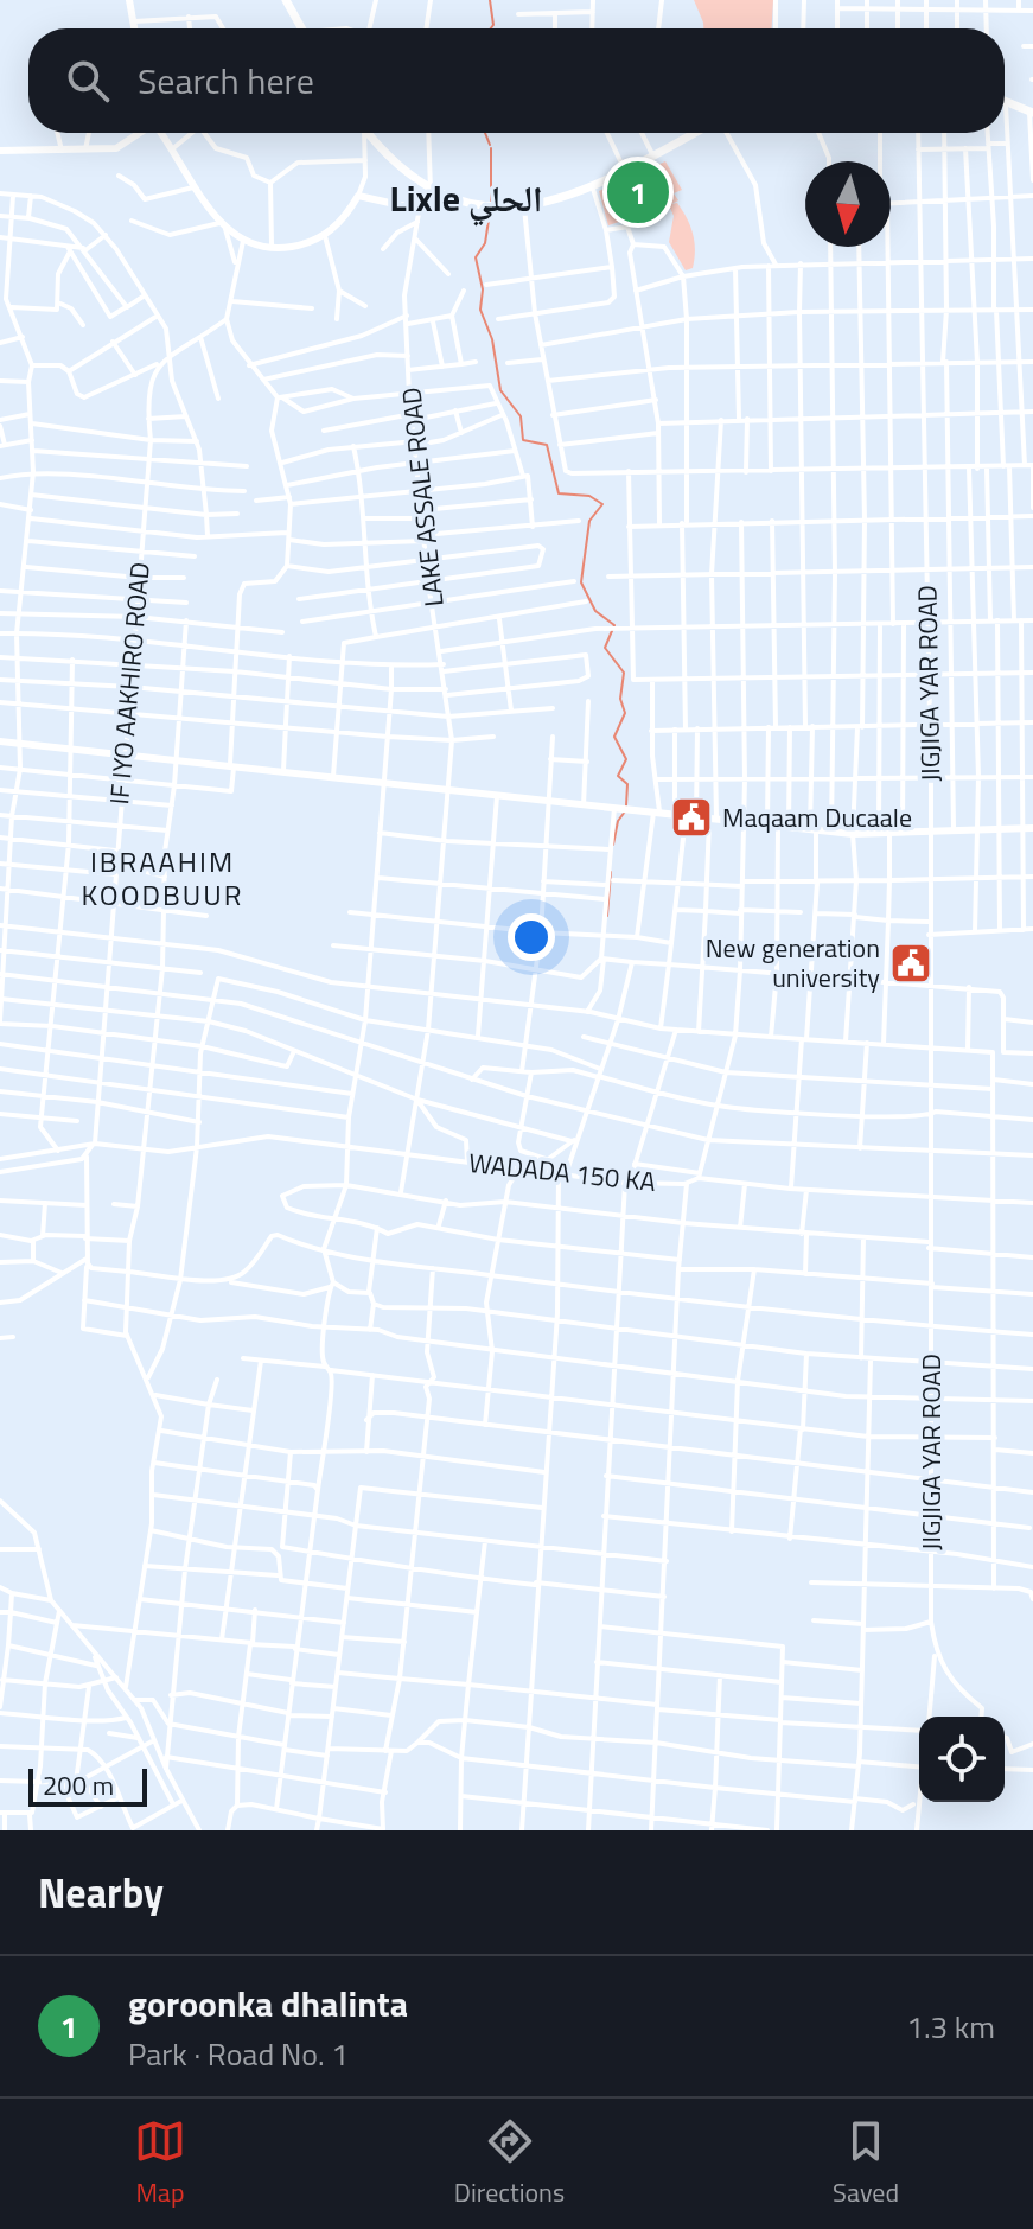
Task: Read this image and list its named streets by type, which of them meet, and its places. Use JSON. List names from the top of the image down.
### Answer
{
  "streets": {
    "street": [
      "LAKE ASSALE ROAD",
      "IF IYO AAKHIRO ROAD",
      "JIGJIGA YAR ROAD",
      "WADADA 150 KA"
    ]
  },
  "crossings": [
    ["LAKE ASSALE ROAD", "WADADA 150 KA"],
    ["IF IYO AAKHIRO ROAD", "WADADA 150 KA"]
  ],
  "districts": ["Lixle الحلي", "IBRAAHIM KOODBUUR"],
  "places": {
    "public building": ["Maqaam Ducaale", "New generation university"]
  },
  "scale_bar": "200 m",
  "north": "bottom",
  "page": {
    "search": "Search here",
    "pins": "1",
    "scale": "200 m",
    "heading": "Nearby",
    "list": [
      {
        "mark": "1",
        "name": "goroonka dhalinta",
        "note": "Park · Road No. 1",
        "value": "1.3 km"
      }
    ],
    "nav": ["Map", "Directions", "Saved"]
  }
}
